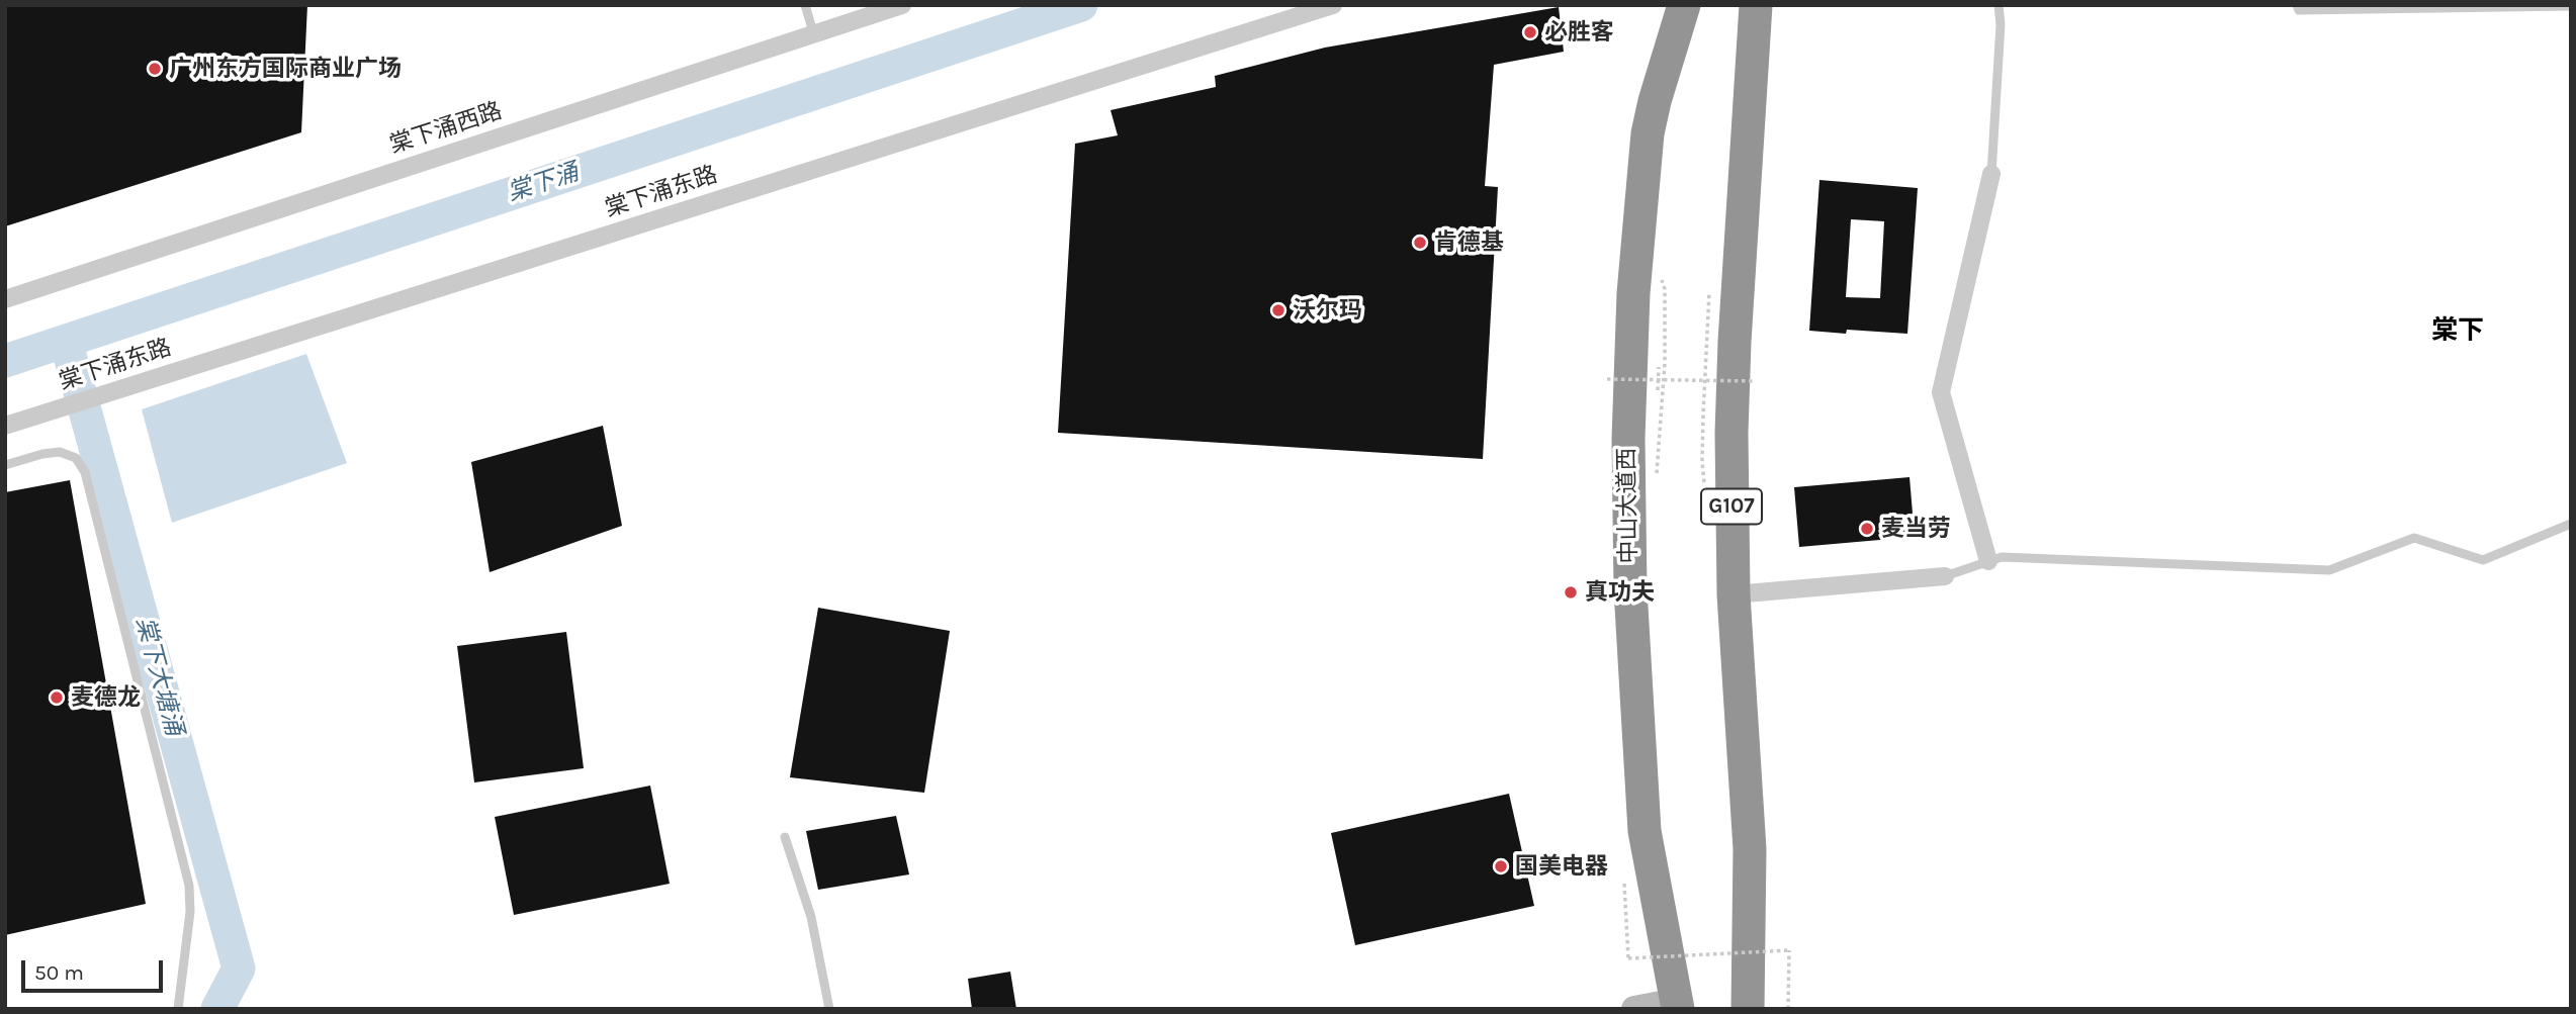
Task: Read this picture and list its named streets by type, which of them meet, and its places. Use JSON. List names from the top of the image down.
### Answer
{
  "streets": {
    "highway": ["中山大道西", "G107"],
    "street": ["棠下涌西路", "棠下涌东路"]
  },
  "districts": ["棠下"],
  "water": ["棠下涌", "棠下大塘涌"],
  "places": [
    "必胜客",
    "广州东方国际商业广场",
    "肯德基",
    "沃尔玛",
    "麦当劳",
    "真功夫",
    "麦德龙",
    "国美电器"
  ],
  "scale_bar": "50 m"
}
